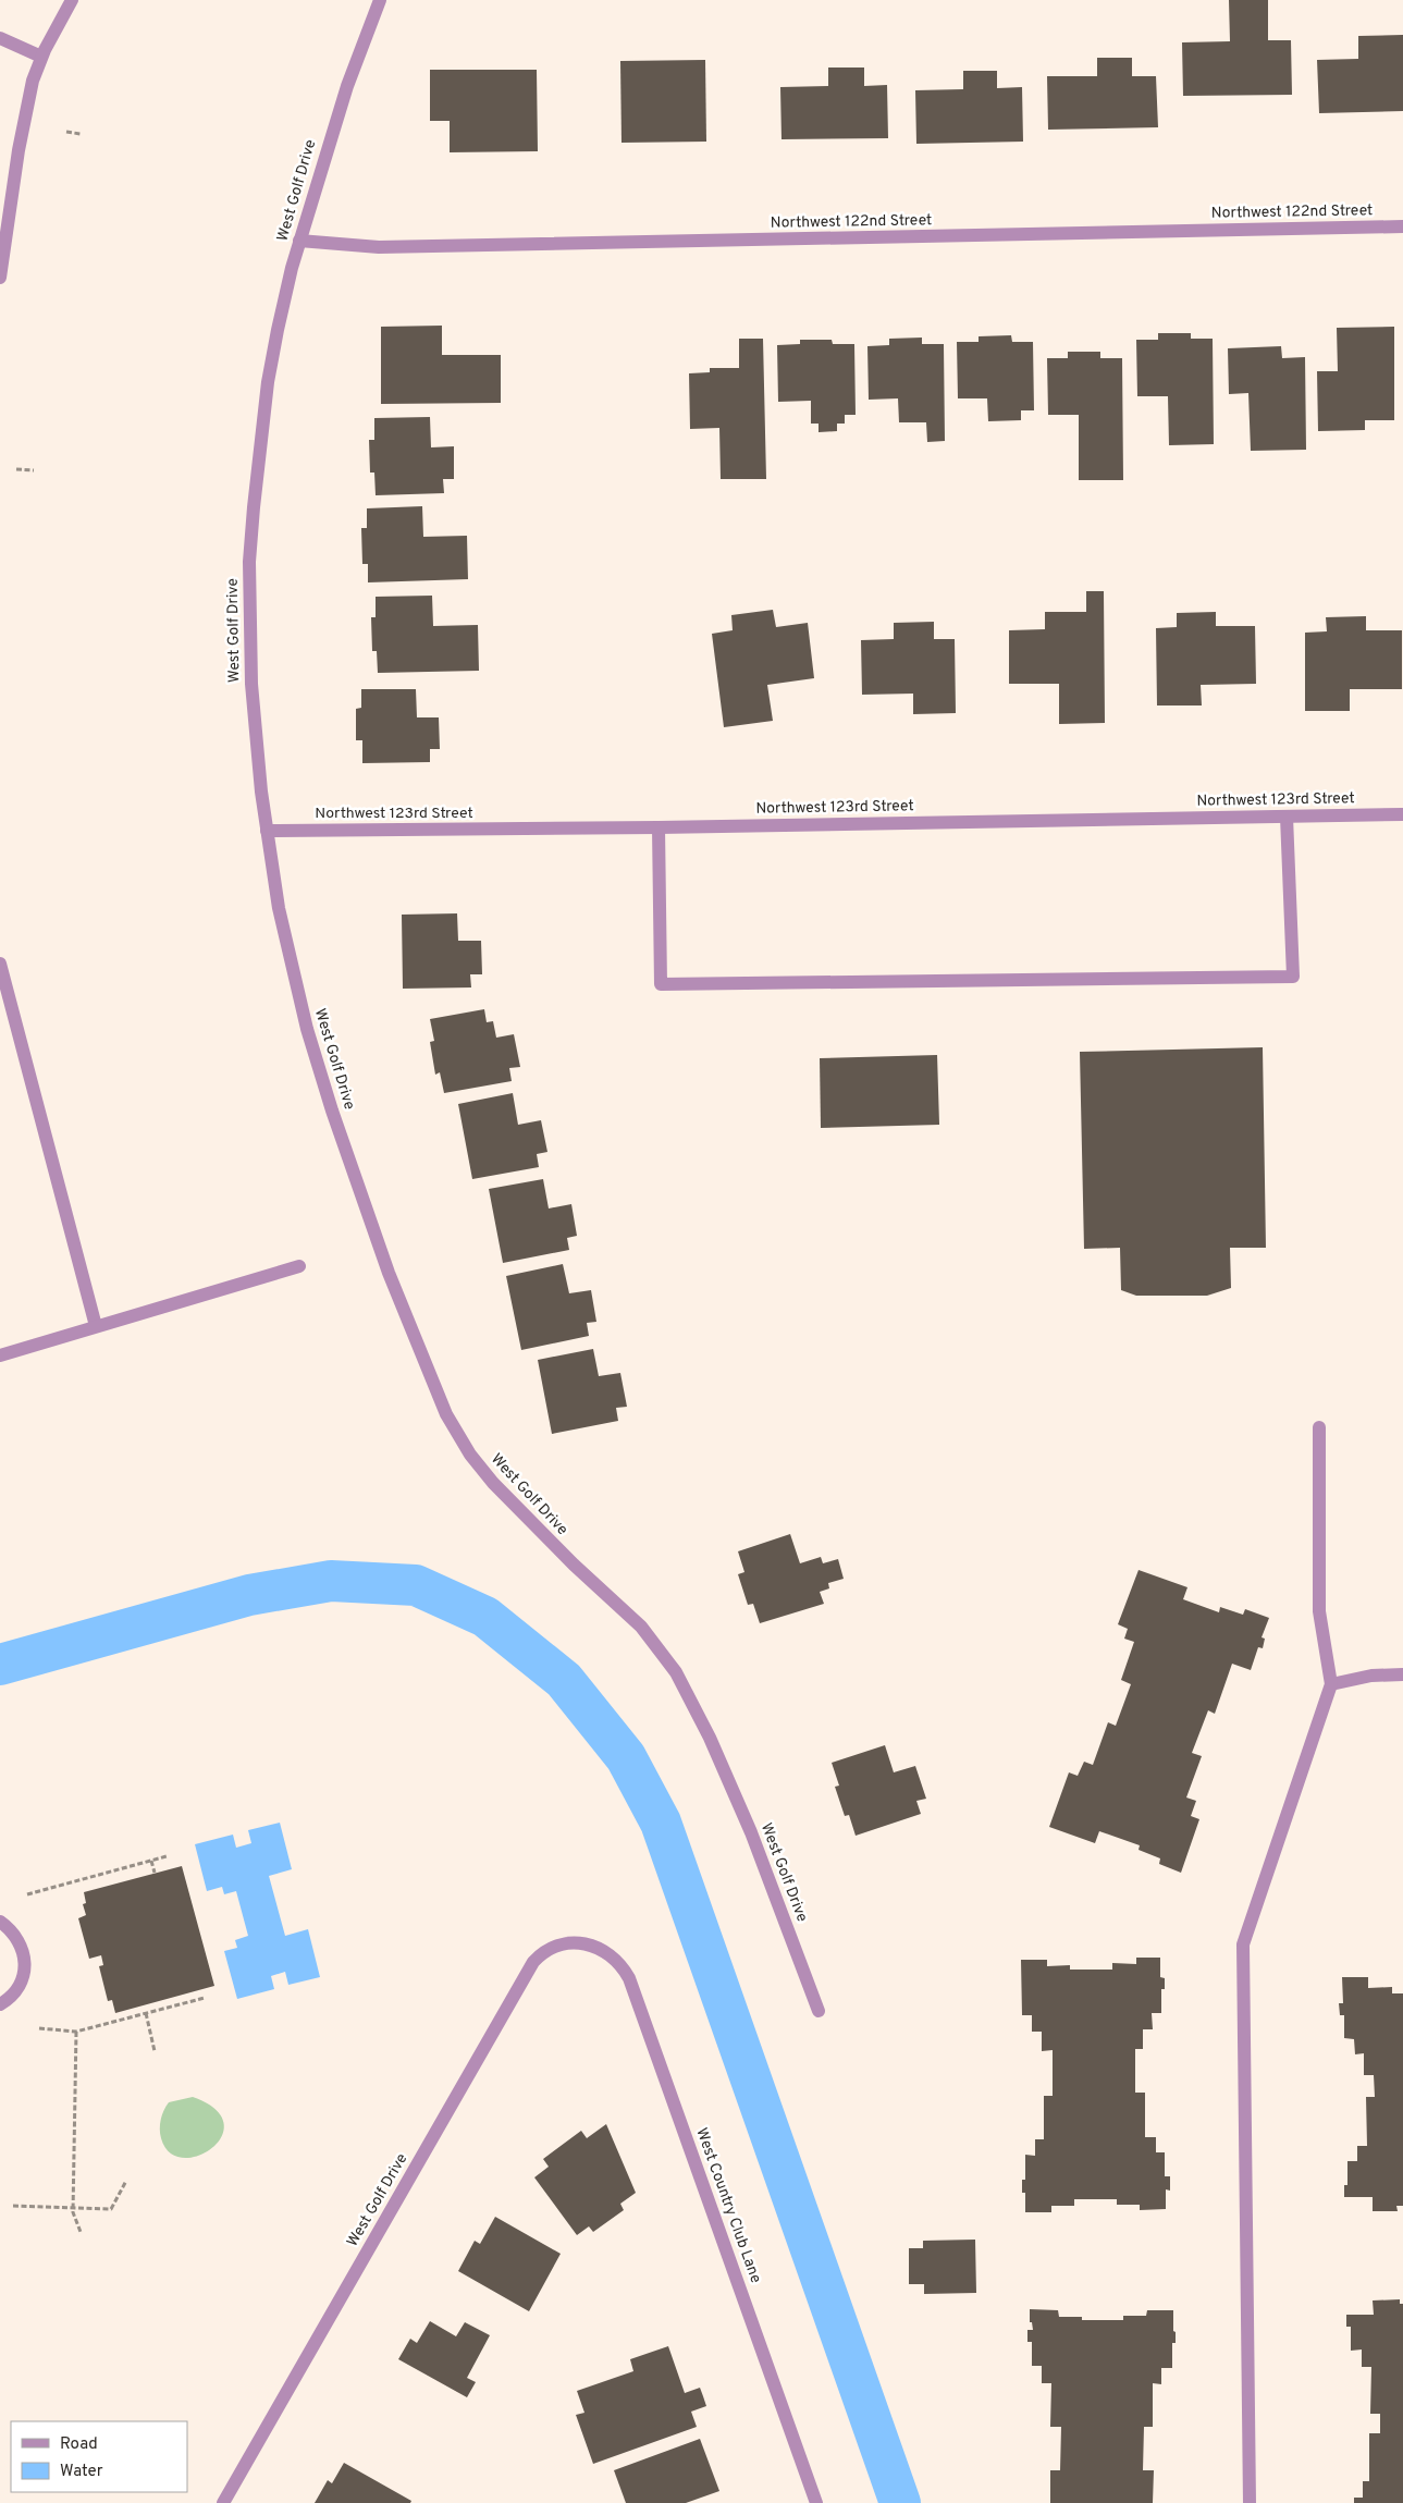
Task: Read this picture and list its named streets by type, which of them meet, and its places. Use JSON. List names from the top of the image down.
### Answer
{
  "streets": {
    "street": [
      "West Golf Drive",
      "Northwest 122nd Street",
      "Northwest 123rd Street",
      "West Country Club Lane"
    ]
  },
  "crossings": [
    ["West Golf Drive", "Northwest 122nd Street"],
    ["West Golf Drive", "Northwest 123rd Street"],
    ["West Golf Drive", "West Country Club Lane"]
  ],
  "legend": ["Road", "Water"]
}
